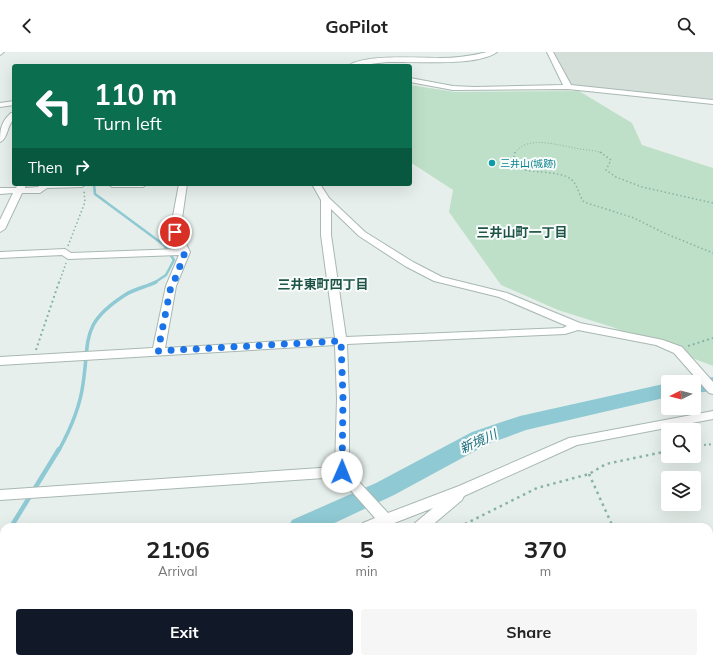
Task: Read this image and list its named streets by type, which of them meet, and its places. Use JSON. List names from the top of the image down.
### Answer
{
  "districts": ["三井山町一丁目", "三井東町四丁目"],
  "water": ["新境川"],
  "places": ["三井山(城跡)"],
  "north": "left",
  "page": {
    "header": "GoPilot",
    "turn": ["110 m", "Turn left"],
    "then": "Then",
    "eta": [
      "21:06",
      "Arrival",
      "5",
      "min",
      "370",
      "m"
    ],
    "buttons": ["Exit", "Share"]
  }
}
